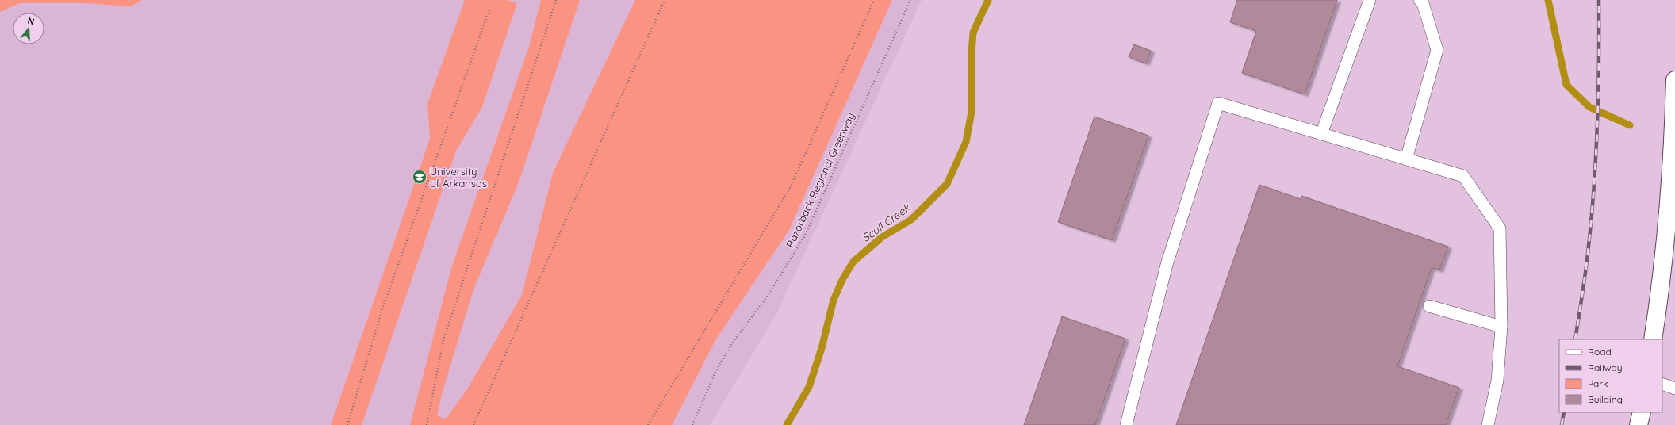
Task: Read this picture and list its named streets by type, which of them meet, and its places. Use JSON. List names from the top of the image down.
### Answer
{
  "streets": {
    "path": ["Razorback Regional Greenway"]
  },
  "water": ["Scull Creek"],
  "places": {
    "school or university": ["University of Arkansas"]
  },
  "legend": [
    "Road",
    "Railway",
    "Park",
    "Building"
  ],
  "north": "top"
}
